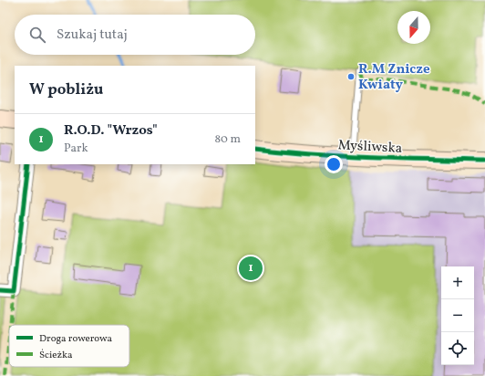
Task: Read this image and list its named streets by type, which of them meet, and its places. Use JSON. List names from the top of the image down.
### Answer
{
  "streets": {
    "street": ["Myśliwska"]
  },
  "places": ["R.M Znicze Kwiaty"],
  "legend": ["Droga rowerowa", "Ścieżka"],
  "north": "bottom",
  "page": {
    "search": "Szukaj tutaj",
    "heading": "W pobliżu",
    "list": [
      {
        "mark": "1",
        "name": "R.O.D. \"Wrzos\"",
        "note": "Park",
        "value": "80 m"
      }
    ],
    "pins": "1",
    "map_buttons": ["+", "−"]
  }
}
